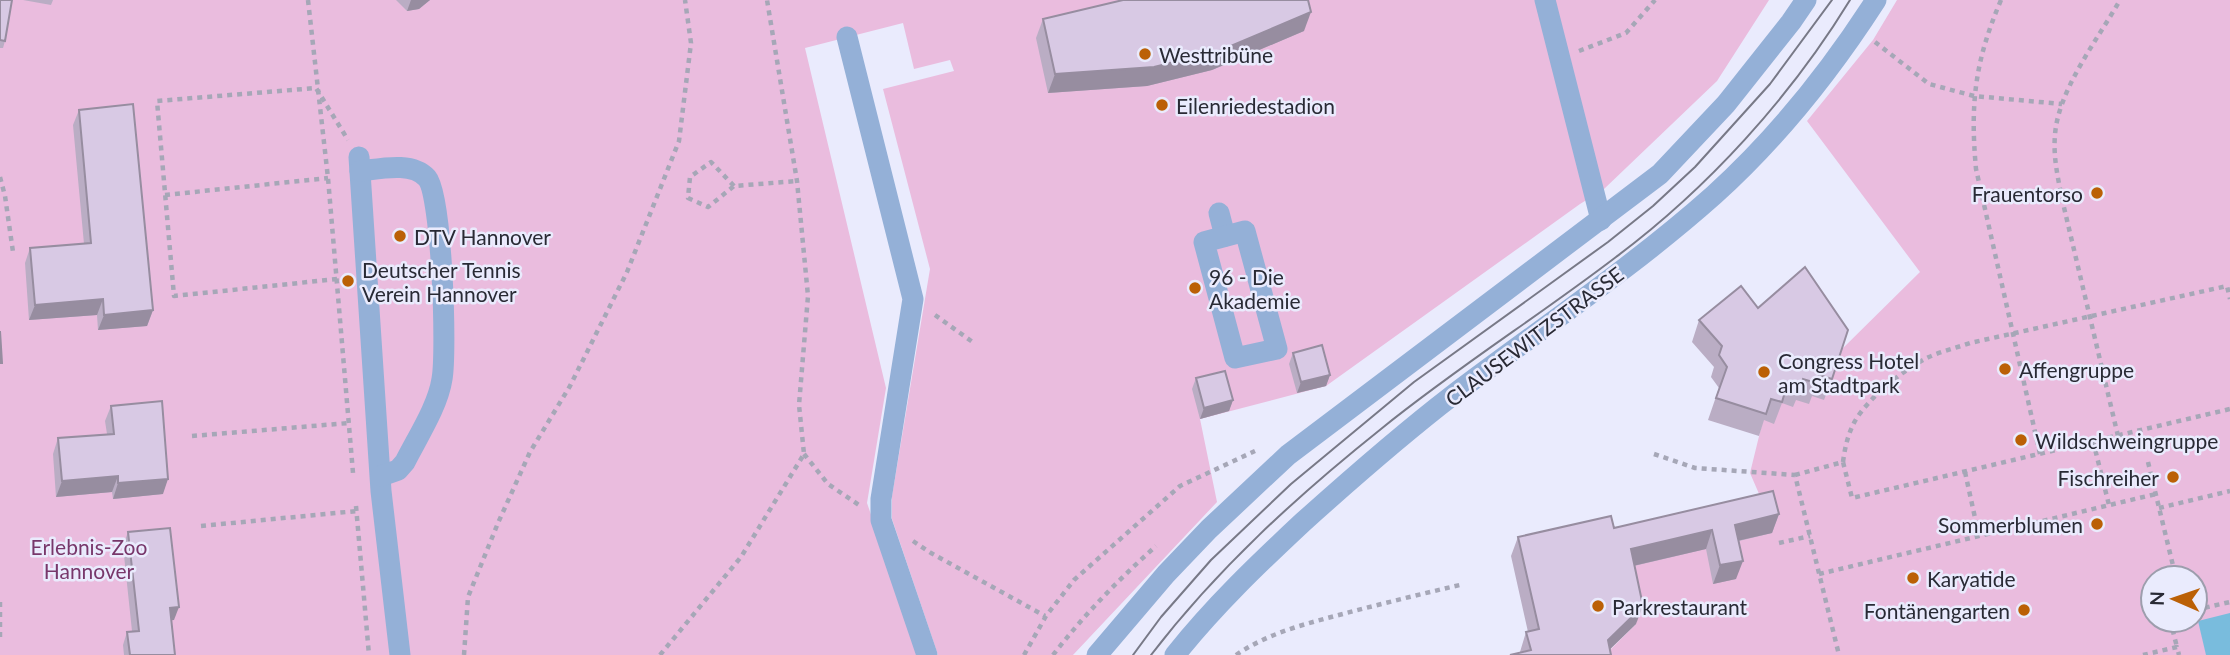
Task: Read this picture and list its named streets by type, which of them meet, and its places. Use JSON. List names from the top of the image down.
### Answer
{
  "streets": {
    "street": ["CLAUSEWITZSTRASSE"]
  },
  "parks": ["Erlebnis-Zoo Hannover"],
  "places": [
    "Westtribüne",
    "Eilenriedestadion",
    "Frauentorso",
    "DTV Hannover",
    "Deutscher Tennis Verein Hannover",
    "96 - Die Akademie",
    "Affengruppe",
    "Congress Hotel am Stadtpark",
    "Wildschweingruppe",
    "Fischreiher",
    "Sommerblumen",
    "Karyatide",
    "Parkrestaurant",
    "Fontänengarten"
  ],
  "north": "left"
}
